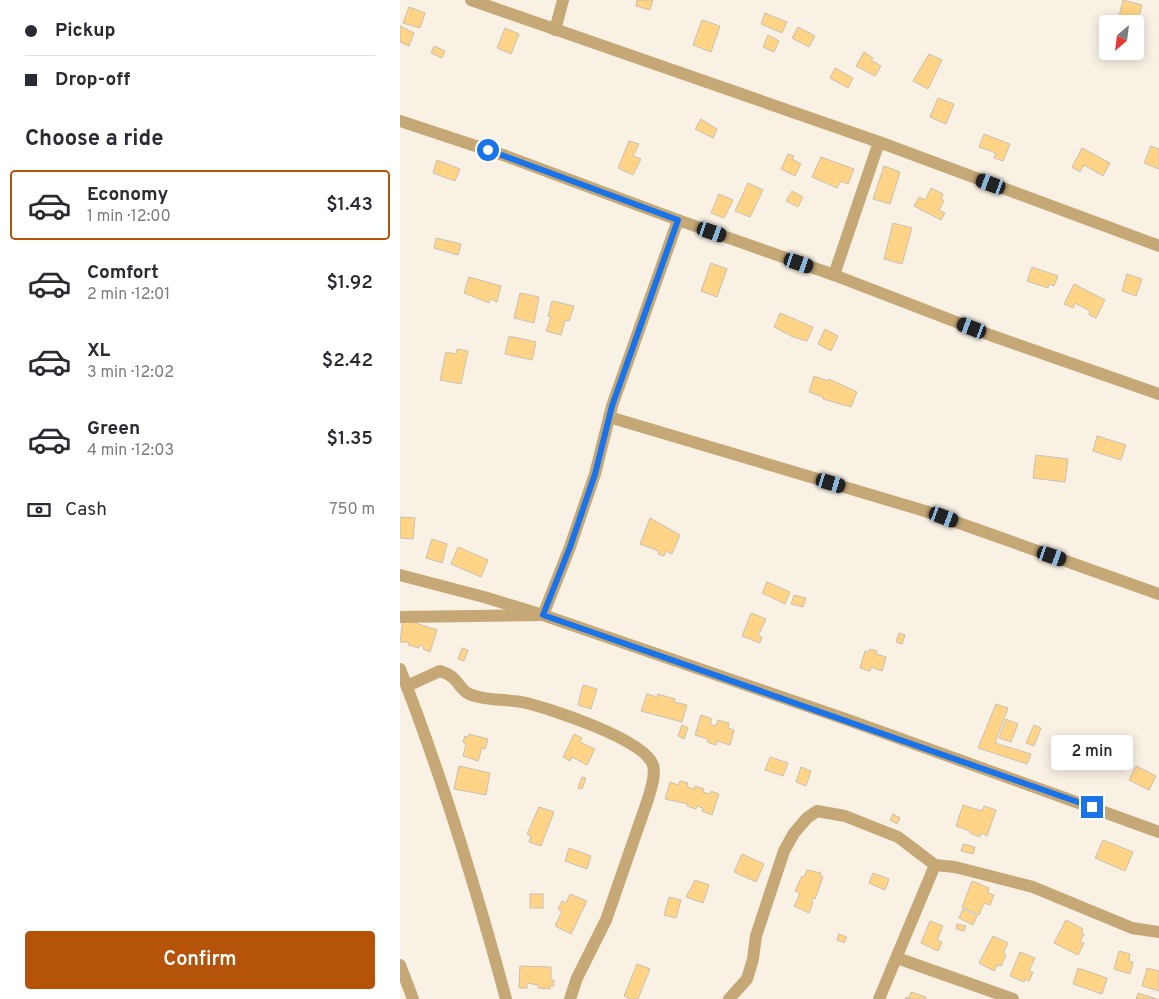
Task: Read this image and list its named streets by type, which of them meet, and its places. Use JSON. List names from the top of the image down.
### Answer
{
  "north": "bottom left",
  "page": {
    "banner": ["Pickup", "Drop-off"],
    "heading": "Choose a ride",
    "list": [
      {
        "name": "Economy",
        "note": "1 min · 12:00",
        "value": "$1.43"
      },
      {
        "name": "Comfort",
        "note": "2 min · 12:01",
        "value": "$1.92"
      },
      {
        "name": "XL",
        "note": "3 min · 12:02",
        "value": "$2.42"
      },
      {
        "name": "Green",
        "note": "4 min · 12:03",
        "value": "$1.35"
      }
    ],
    "pay": ["Cash", "750 m"],
    "bubble": "2 min",
    "buttons": "Confirm"
  }
}
